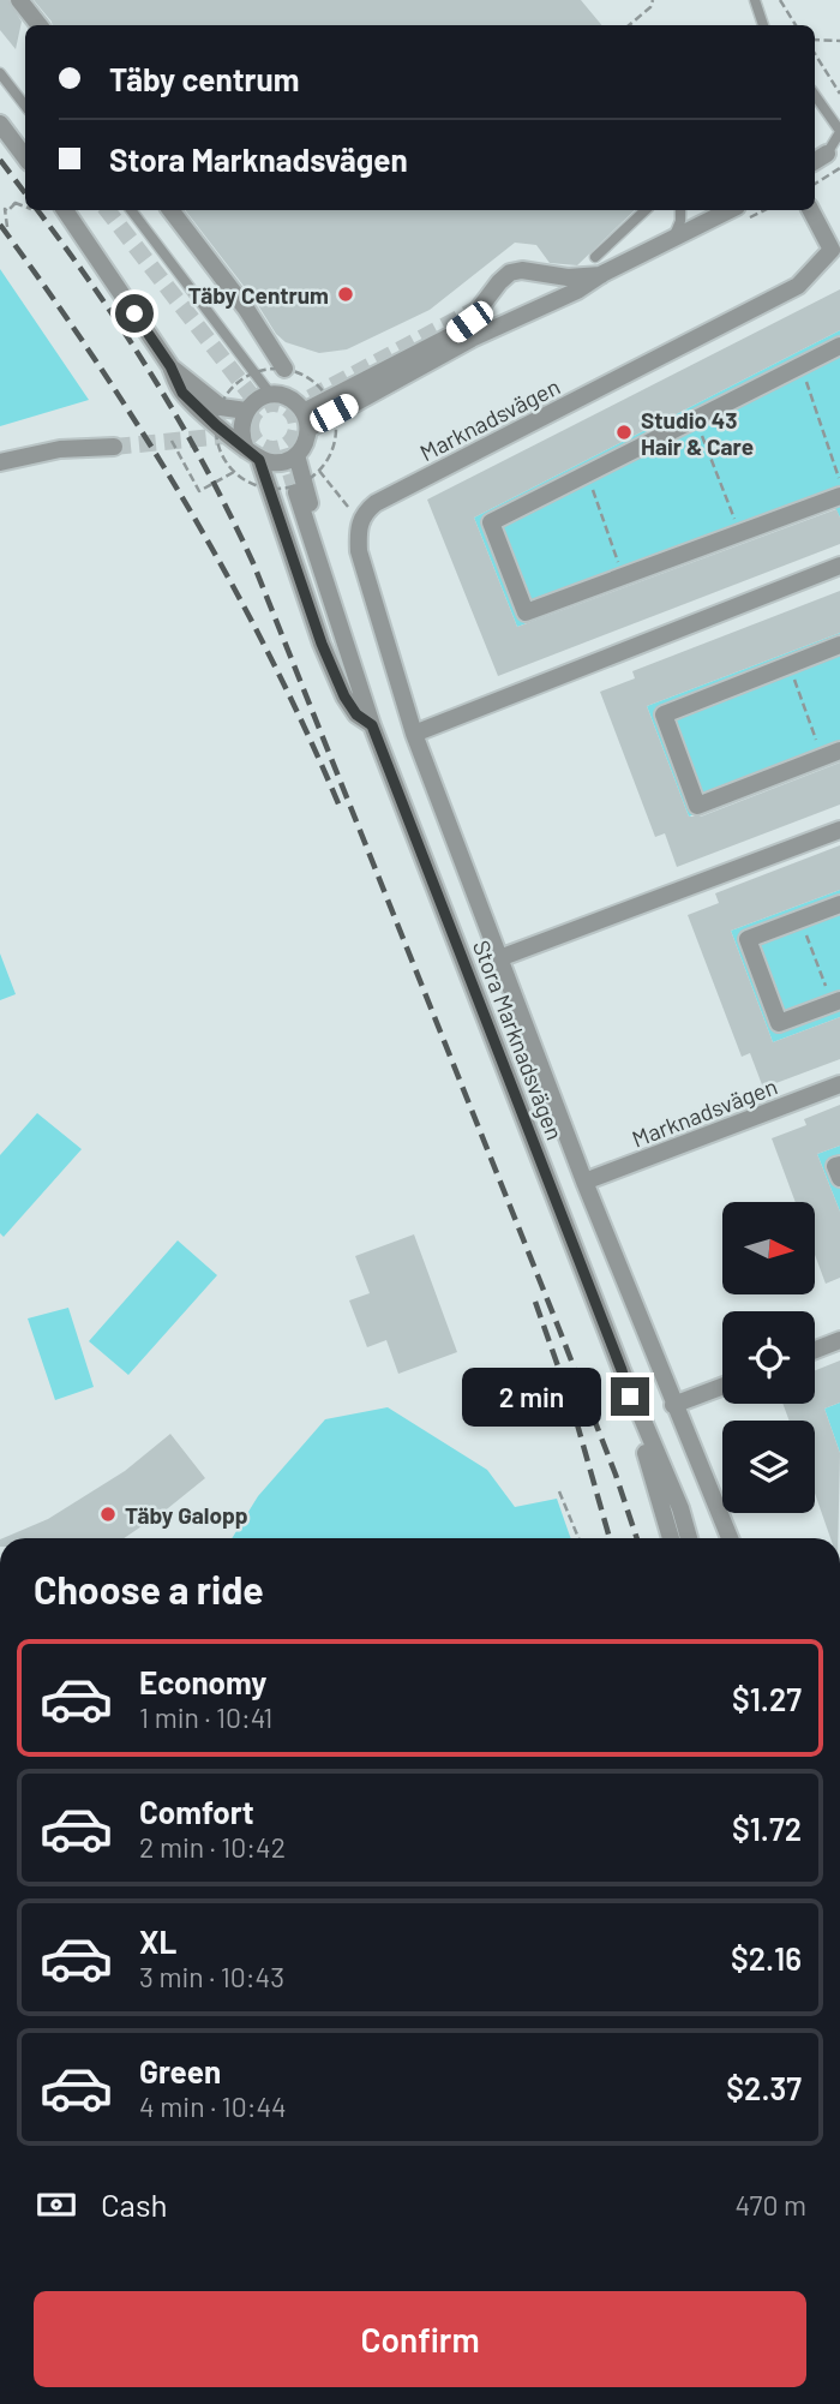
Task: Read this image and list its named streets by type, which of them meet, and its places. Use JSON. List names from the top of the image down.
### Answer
{
  "streets": {
    "street": ["Marknadsvägen", "Stora Marknadsvägen"]
  },
  "places": ["Täby Centrum", "Studio 43 Hair & Care", "Täby Galopp"],
  "north": "right",
  "page": {
    "banner": ["Täby centrum", "Stora Marknadsvägen"],
    "bubble": "2 min",
    "heading": "Choose a ride",
    "list": [
      {
        "name": "Economy",
        "note": "1 min · 10:41",
        "value": "$1.27"
      },
      {
        "name": "Comfort",
        "note": "2 min · 10:42",
        "value": "$1.72"
      },
      {
        "name": "XL",
        "note": "3 min · 10:43",
        "value": "$2.16"
      },
      {
        "name": "Green",
        "note": "4 min · 10:44",
        "value": "$2.37"
      }
    ],
    "pay": ["Cash", "470 m"],
    "buttons": "Confirm"
  }
}
